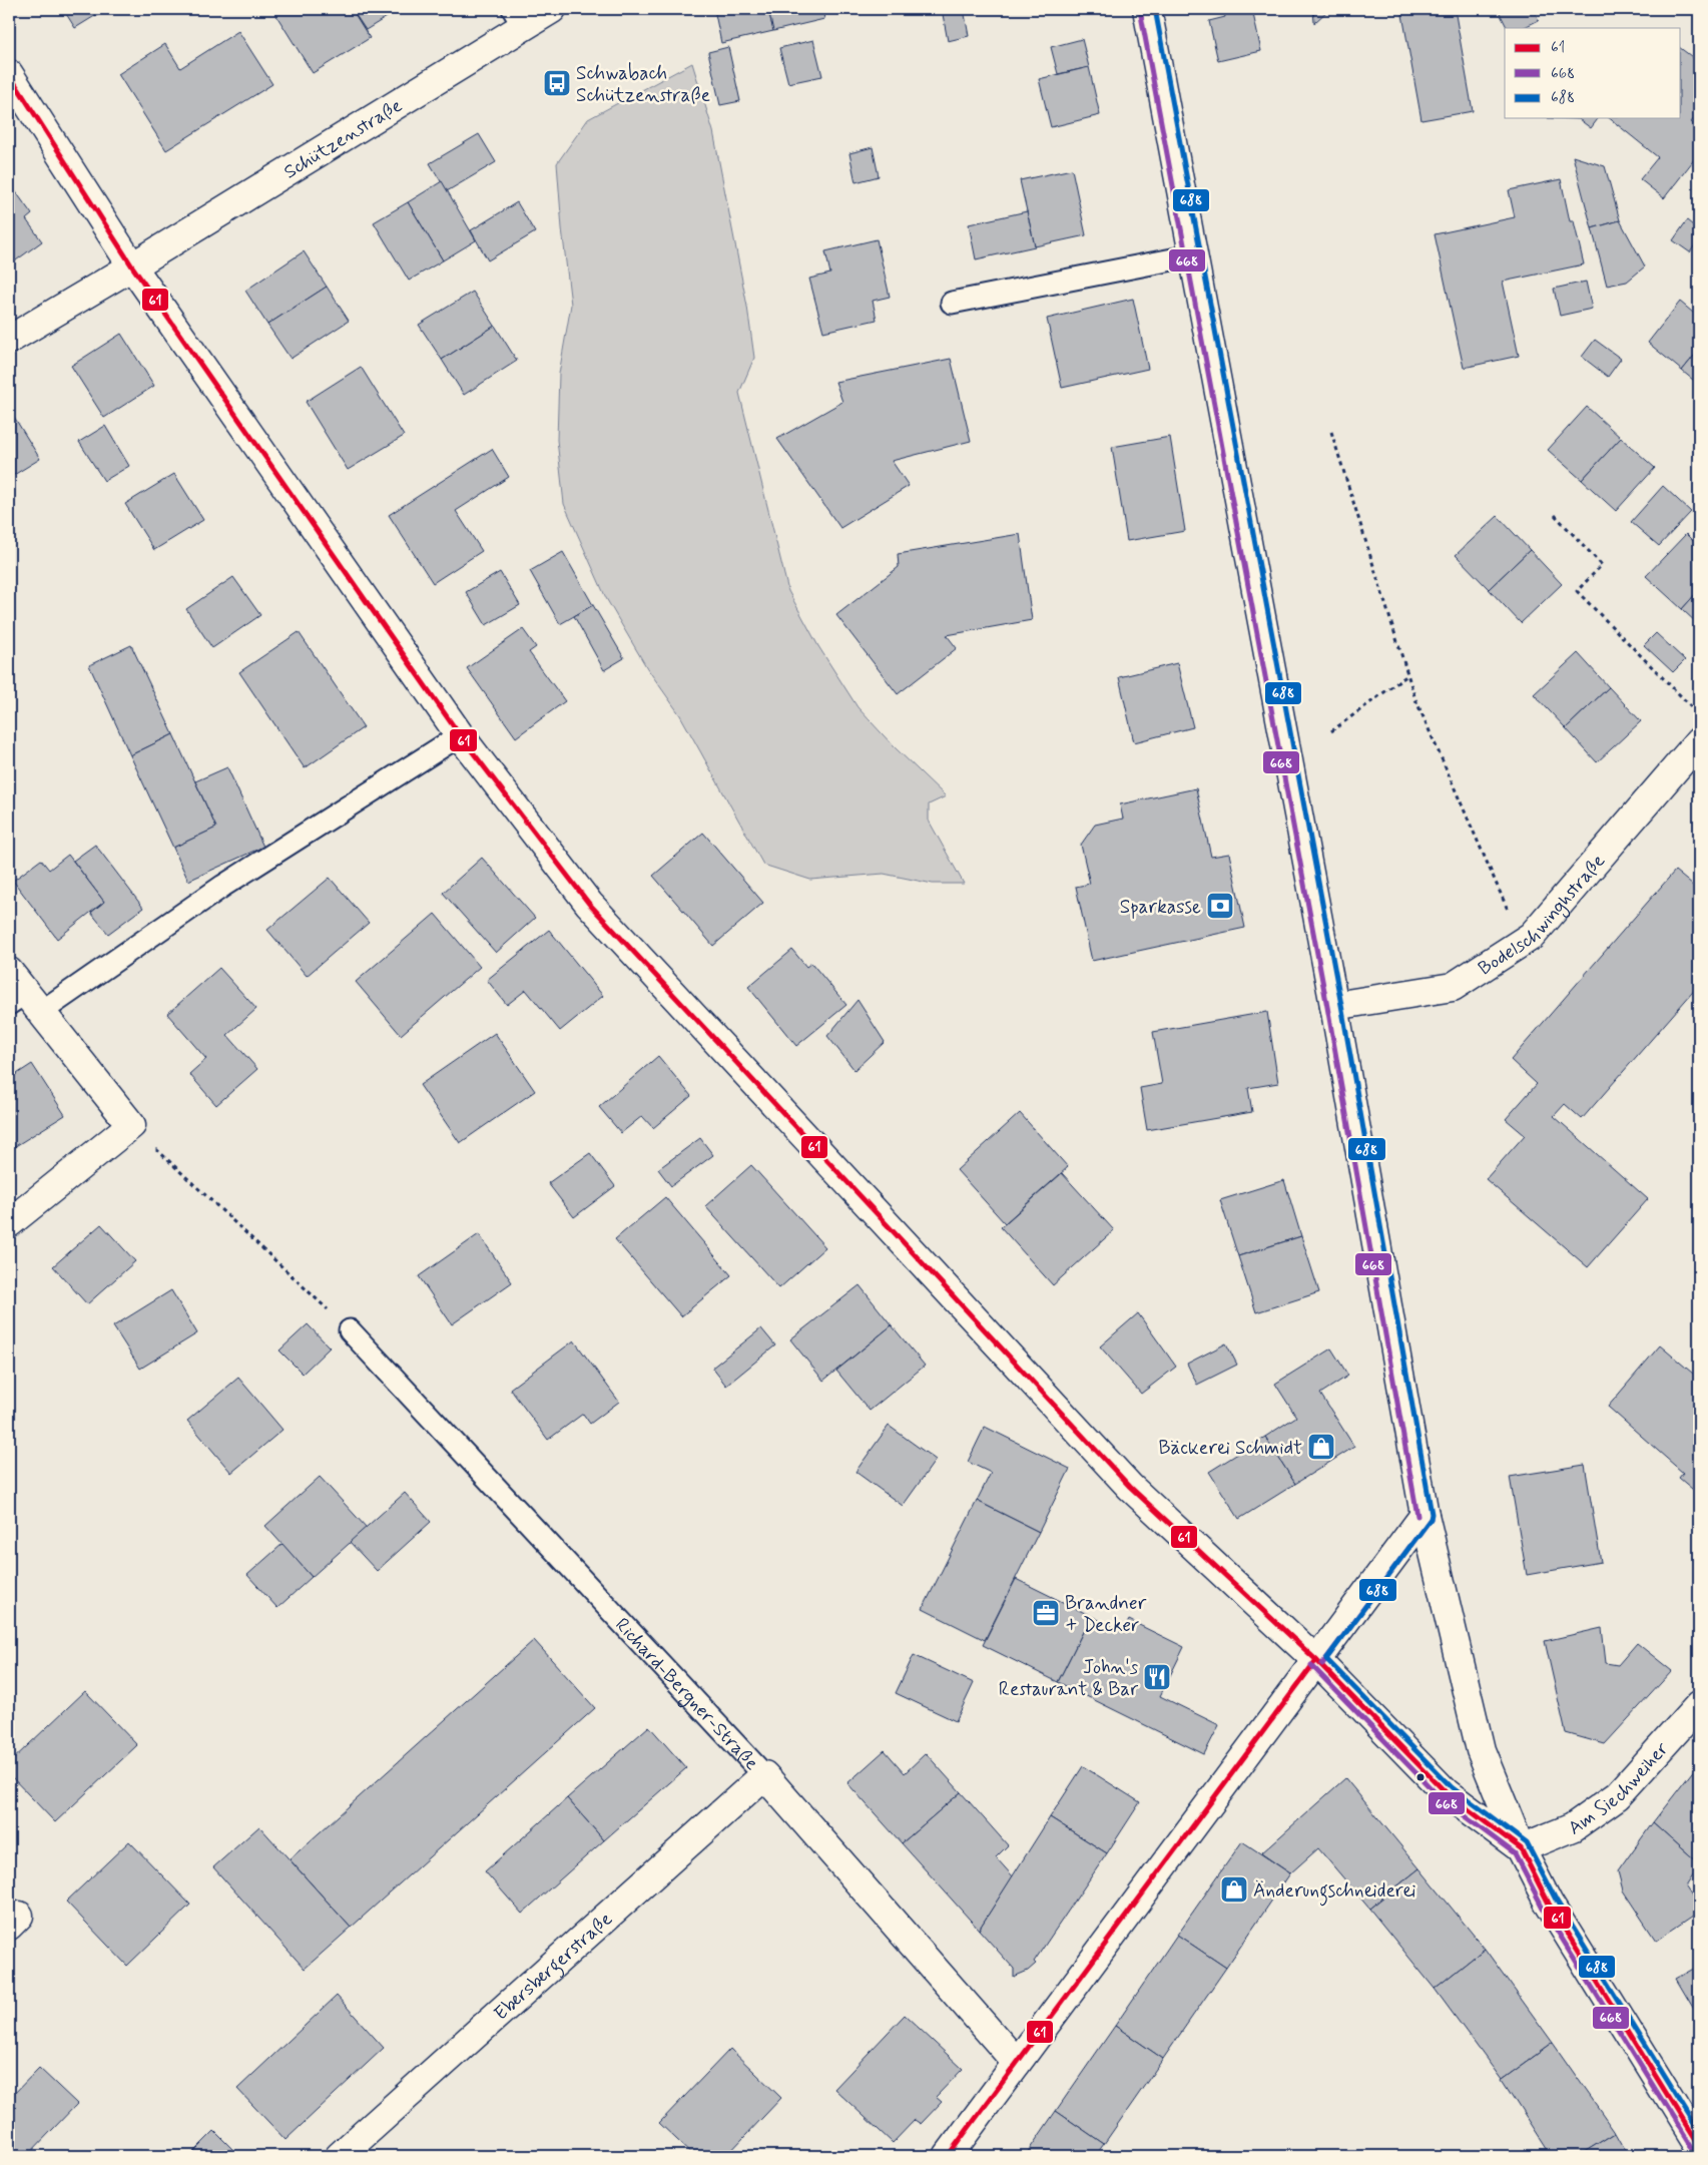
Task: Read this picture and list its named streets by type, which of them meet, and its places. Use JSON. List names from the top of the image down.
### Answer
{
  "streets": {
    "main road": [
      "Schützenstraße",
      "Bodelschwinghstraße",
      "Richard-Bergner-Straße",
      "Am Siechweiher",
      "Ebersbergerstraße"
    ]
  },
  "crossings": [
    ["Richard-Bergner-Straße", "Ebersbergerstraße"]
  ],
  "places": {
    "bus stop": ["Schwabach Schützenstraße"],
    "bank": ["Sparkasse"],
    "shop": ["Bäckerei Schmidt", "Änderungschneiderei"],
    "office": ["Brandner + Decker"],
    "restaurant": ["John's Restaurant & Bar"]
  },
  "lines": ["transit line 688", "transit line 668", "transit line 61"],
  "legend": ["61", "668", "688"]
}
